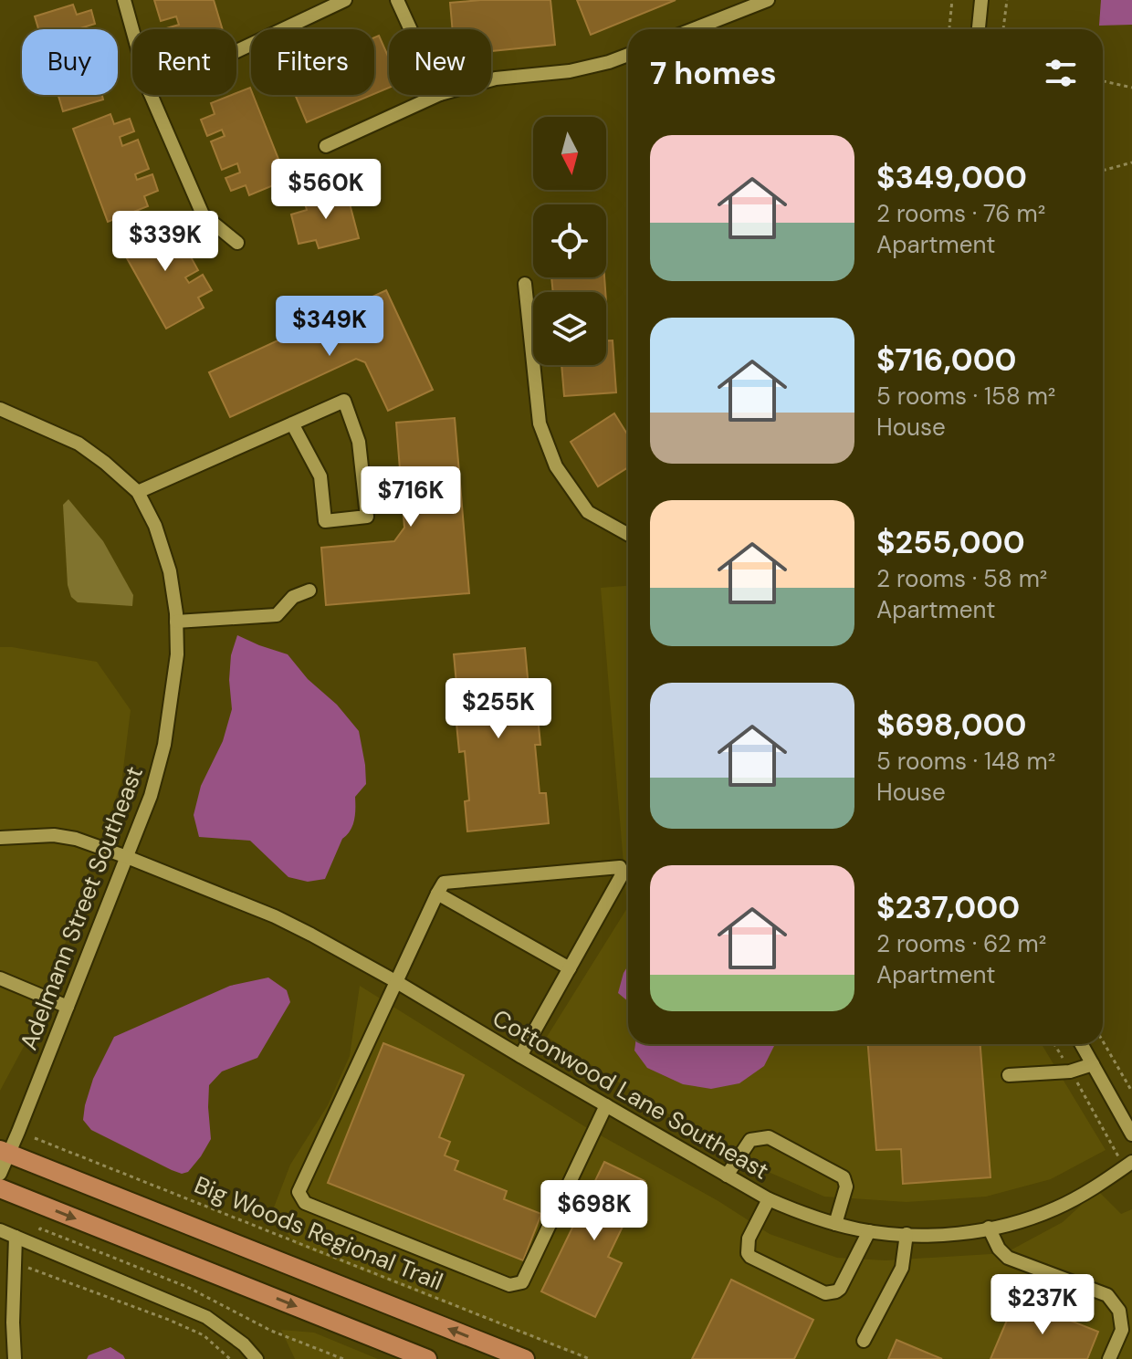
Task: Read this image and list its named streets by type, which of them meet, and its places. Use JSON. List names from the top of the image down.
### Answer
{
  "streets": {
    "street": ["Adelmann Street Southeast", "Cottonwood Lane Southeast"],
    "path": ["Big Woods Regional Trail"]
  },
  "crossings": [
    ["Adelmann Street Southeast", "Cottonwood Lane Southeast"]
  ],
  "north": "bottom",
  "page": {
    "chip": [
      "Buy",
      "Rent",
      "Filters",
      "New"
    ],
    "heading": "7 homes",
    "list": [
      {
        "name": "$349,000",
        "note": "2 rooms · 76 m² · Apartment"
      },
      {
        "name": "$716,000",
        "note": "5 rooms · 158 m² · House"
      },
      {
        "name": "$255,000",
        "note": "2 rooms · 58 m² · Apartment"
      },
      {
        "name": "$698,000",
        "note": "5 rooms · 148 m² · House"
      },
      {
        "name": "$237,000",
        "note": "2 rooms · 62 m² · Apartment"
      }
    ],
    "price": [
      "$560K",
      "$339K",
      "$349K",
      "$716K",
      "$255K",
      "$698K",
      "$237K"
    ]
  }
}
